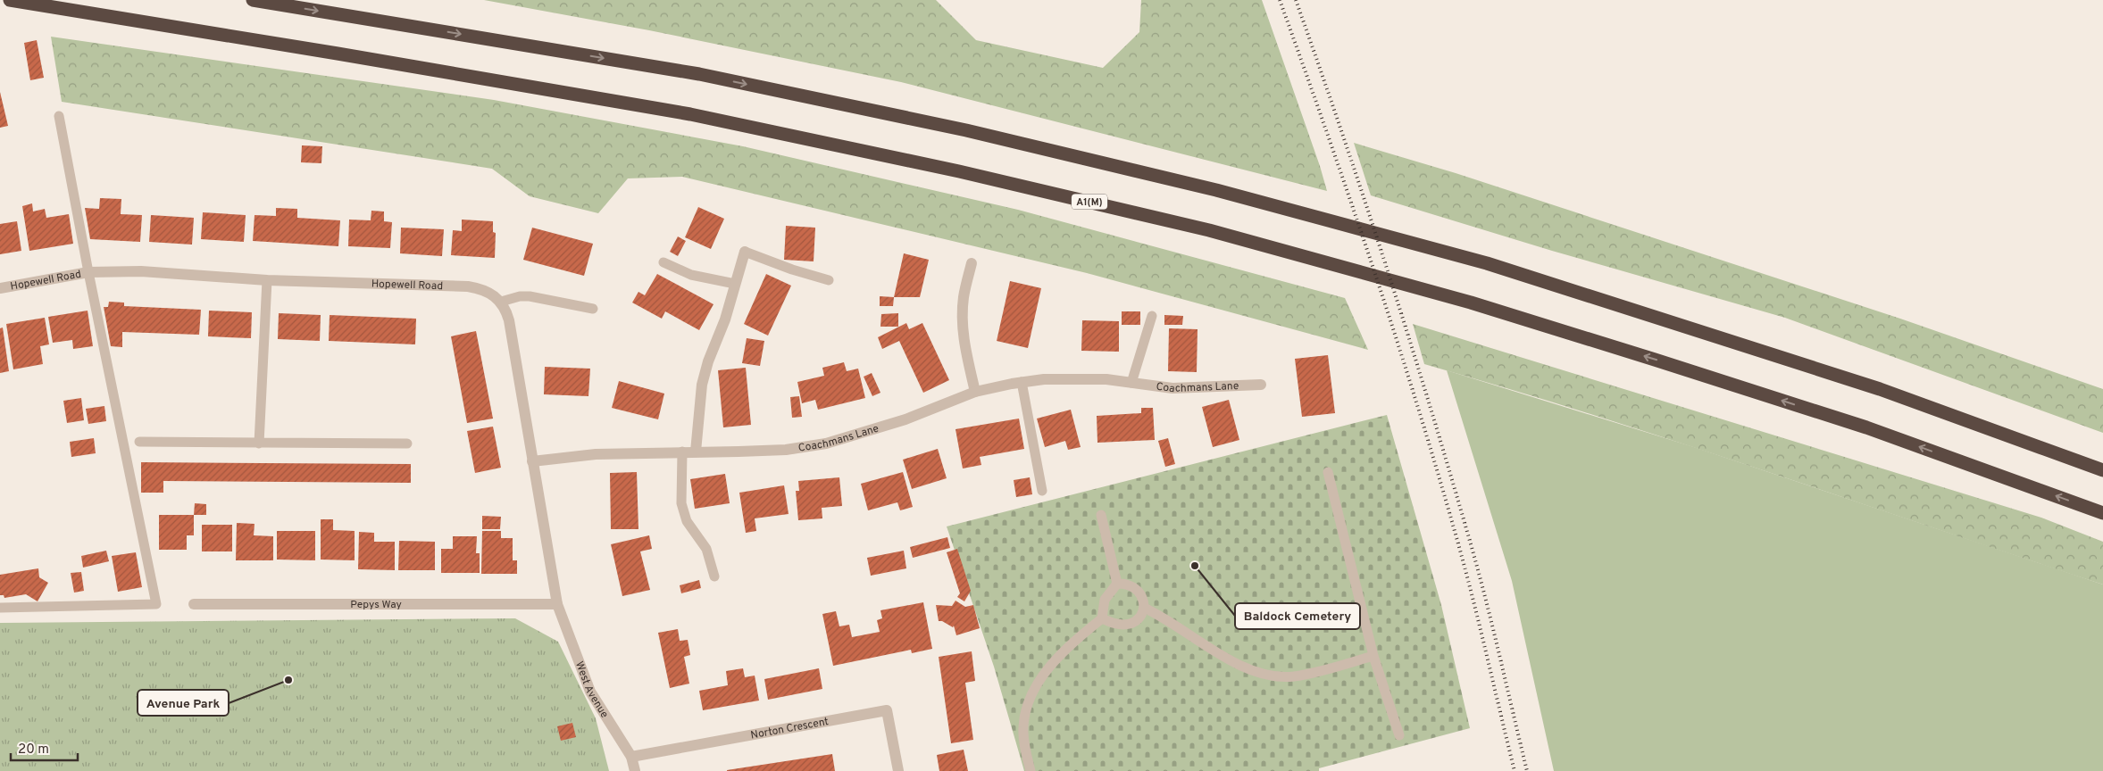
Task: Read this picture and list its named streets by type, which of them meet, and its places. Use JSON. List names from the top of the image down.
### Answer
{
  "streets": {
    "highway": ["A1(M)"],
    "street": [
      "Hopewell Road",
      "Coachmans Lane",
      "Pepys Way",
      "West Avenue",
      "Norton Crescent"
    ]
  },
  "crossings": [
    ["Pepys Way", "West Avenue"],
    ["West Avenue", "Norton Crescent"]
  ],
  "places": ["Baldock Cemetery", "Avenue Park"],
  "scale_bar": "20 m"
}
